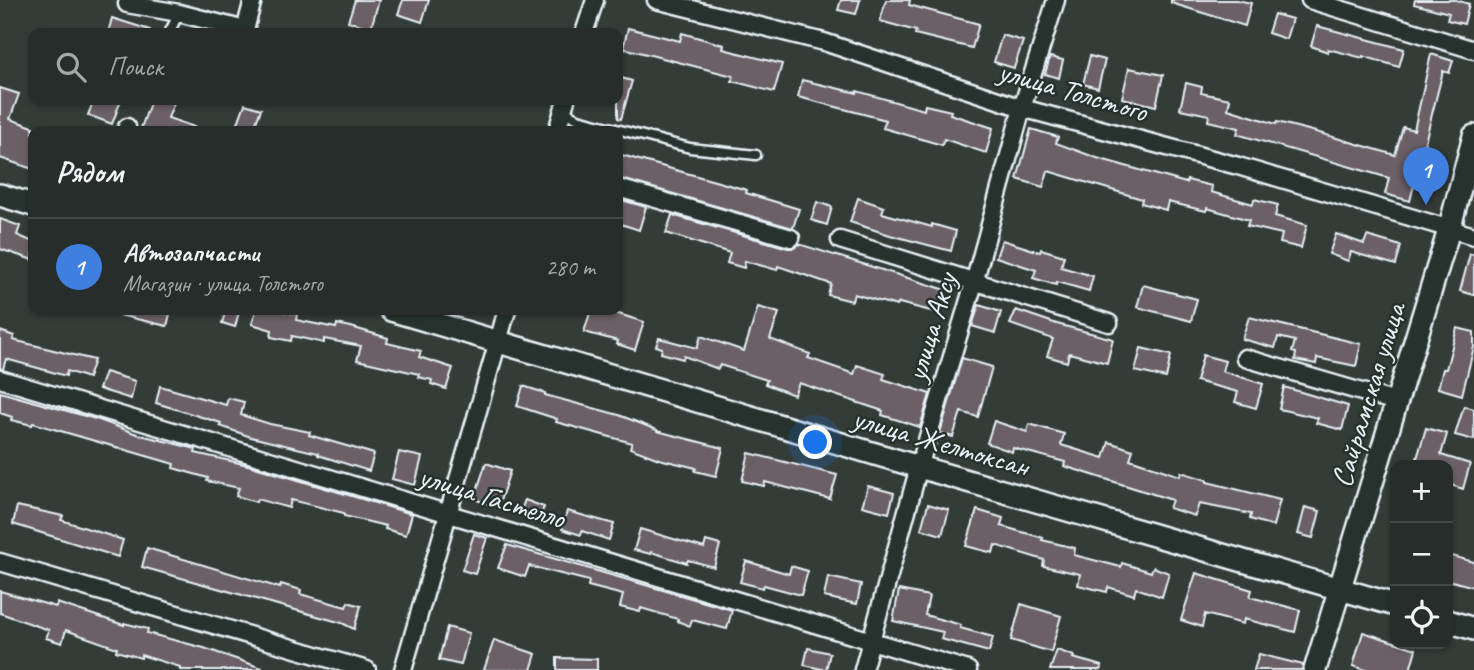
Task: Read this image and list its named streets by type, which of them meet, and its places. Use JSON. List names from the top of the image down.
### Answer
{
  "streets": {
    "main road": ["Сайрамская улица", "улица Желтоксан"],
    "street": ["улица Толстого", "улица Аксу", "улица Гастелло"]
  },
  "crossings": [
    ["улица Толстого", "улица Аксу"],
    ["улица Толстого", "Сайрамская улица"],
    ["улица Аксу", "улица Желтоксан"],
    ["улица Аксу", "улица Гастелло"],
    ["Сайрамская улица", "улица Желтоксан"]
  ],
  "page": {
    "search": "Поиск",
    "heading": "Рядом",
    "pins": "1",
    "list": [
      {
        "mark": "1",
        "name": "Автозапчасти",
        "note": "Магазин · улица Толстого",
        "value": "280 m"
      }
    ],
    "map_buttons": ["+", "−"]
  }
}
